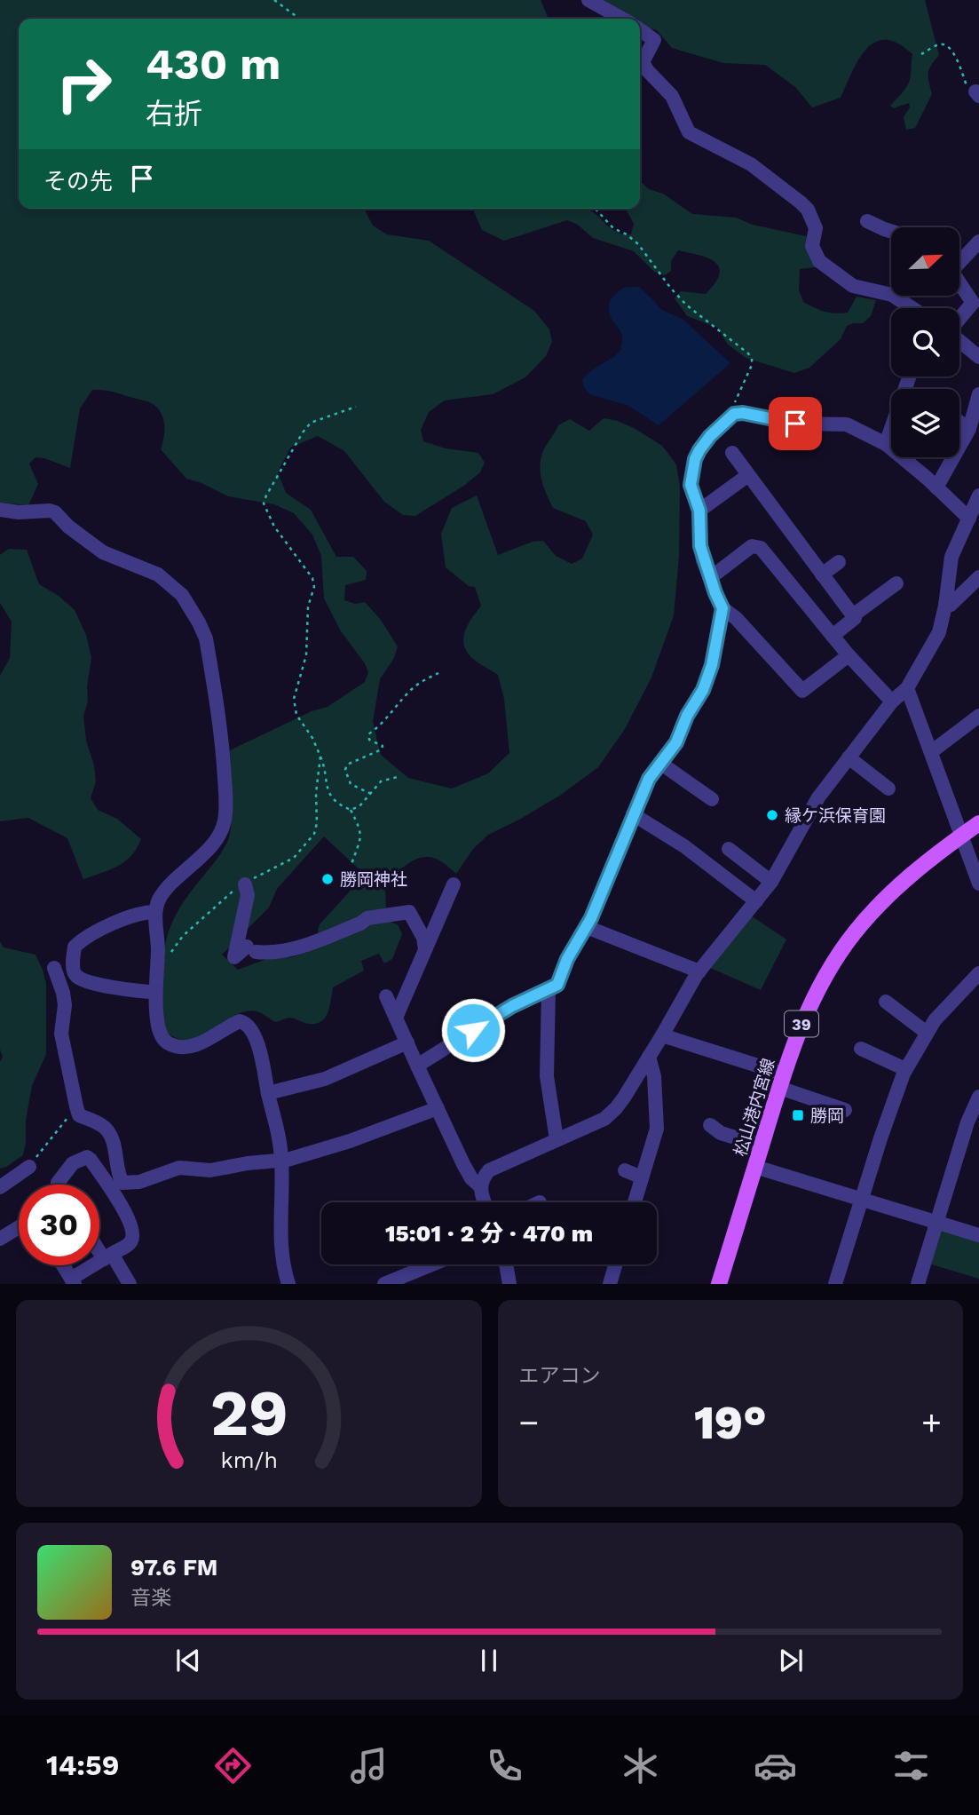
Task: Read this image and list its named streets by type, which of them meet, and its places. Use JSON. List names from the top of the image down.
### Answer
{
  "streets": {
    "main road": ["39", "松山港内宮線"]
  },
  "places": {
    "other": ["縁ケ浜保育園", "勝岡神社"],
    "transit": ["勝岡"]
  },
  "north": "top right",
  "page": {
    "turn": ["430 m", "右折"],
    "then": "その先",
    "limit": "30",
    "trip": "15:01 · 2 分 · 470 m",
    "tile": "エアコン",
    "heat": ["−", "19°", "+"],
    "song": ["97.6 FM", "音楽"],
    "tabs": "14:59",
    "gauge": ["29", "km/h"]
  }
}
